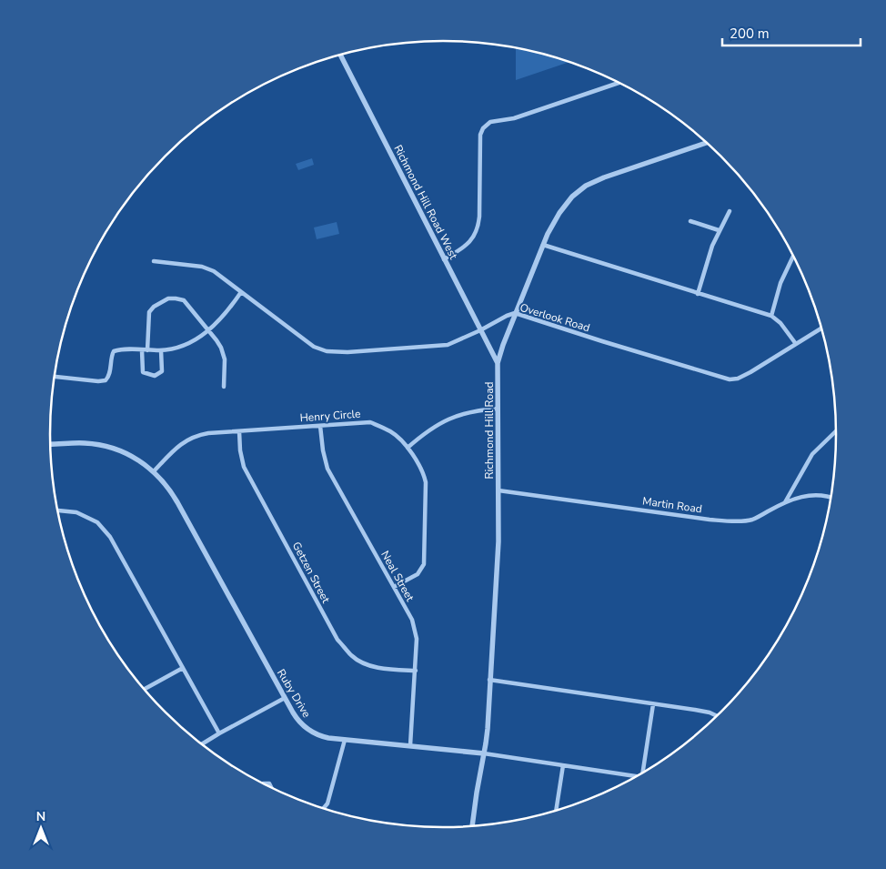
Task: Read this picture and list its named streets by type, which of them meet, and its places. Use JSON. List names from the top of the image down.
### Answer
{
  "streets": {
    "street": [
      "Richmond Hill Road West",
      "Overlook Road",
      "Henry Circle",
      "Richmond Hill Road",
      "Martin Road",
      "Getzen Street",
      "Neal Street",
      "Ruby Drive"
    ]
  },
  "crossings": [
    ["Richmond Hill Road West", "Overlook Road"],
    ["Richmond Hill Road West", "Richmond Hill Road"],
    ["Overlook Road", "Richmond Hill Road"],
    ["Henry Circle", "Getzen Street"],
    ["Henry Circle", "Neal Street"],
    ["Henry Circle", "Ruby Drive"],
    ["Richmond Hill Road", "Martin Road"],
    ["Richmond Hill Road", "Ruby Drive"],
    ["Getzen Street", "Neal Street"],
    ["Neal Street", "Ruby Drive"]
  ],
  "scale_bar": "200 m",
  "north": "top"
}
